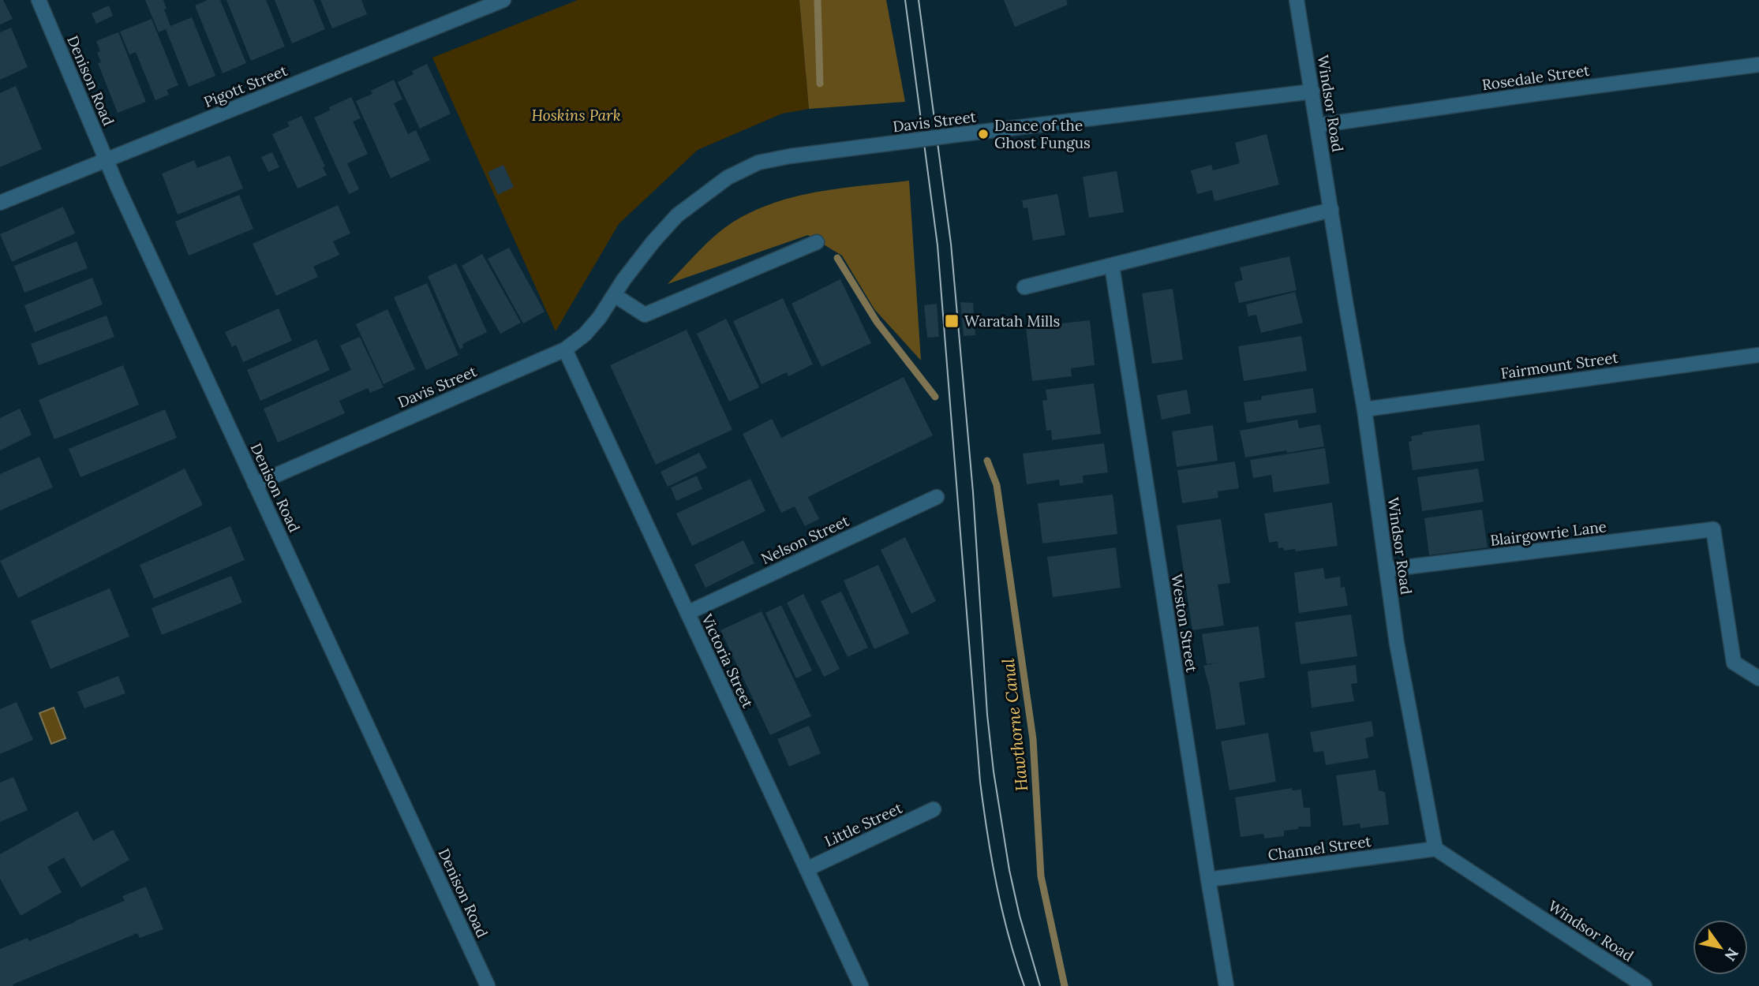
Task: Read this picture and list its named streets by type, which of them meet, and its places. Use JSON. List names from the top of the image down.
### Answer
{
  "streets": {
    "street": [
      "Rosedale Street",
      "Denison Road",
      "Pigott Street",
      "Windsor Road",
      "Davis Street",
      "Fairmount Street",
      "Blairgowrie Lane",
      "Nelson Street",
      "Weston Street",
      "Victoria Street",
      "Little Street",
      "Channel Street"
    ]
  },
  "crossings": [
    ["Rosedale Street", "Windsor Road"],
    ["Denison Road", "Pigott Street"],
    ["Denison Road", "Davis Street"],
    ["Windsor Road", "Davis Street"],
    ["Windsor Road", "Fairmount Street"],
    ["Windsor Road", "Blairgowrie Lane"],
    ["Windsor Road", "Channel Street"],
    ["Davis Street", "Victoria Street"],
    ["Nelson Street", "Victoria Street"],
    ["Weston Street", "Channel Street"],
    ["Victoria Street", "Little Street"]
  ],
  "water": ["Hawthorne Canal"],
  "parks": ["Hoskins Park"],
  "places": {
    "other": ["Dance of the Ghost Fungus"],
    "transit": ["Waratah Mills"]
  },
  "north": "bottom right"
}
